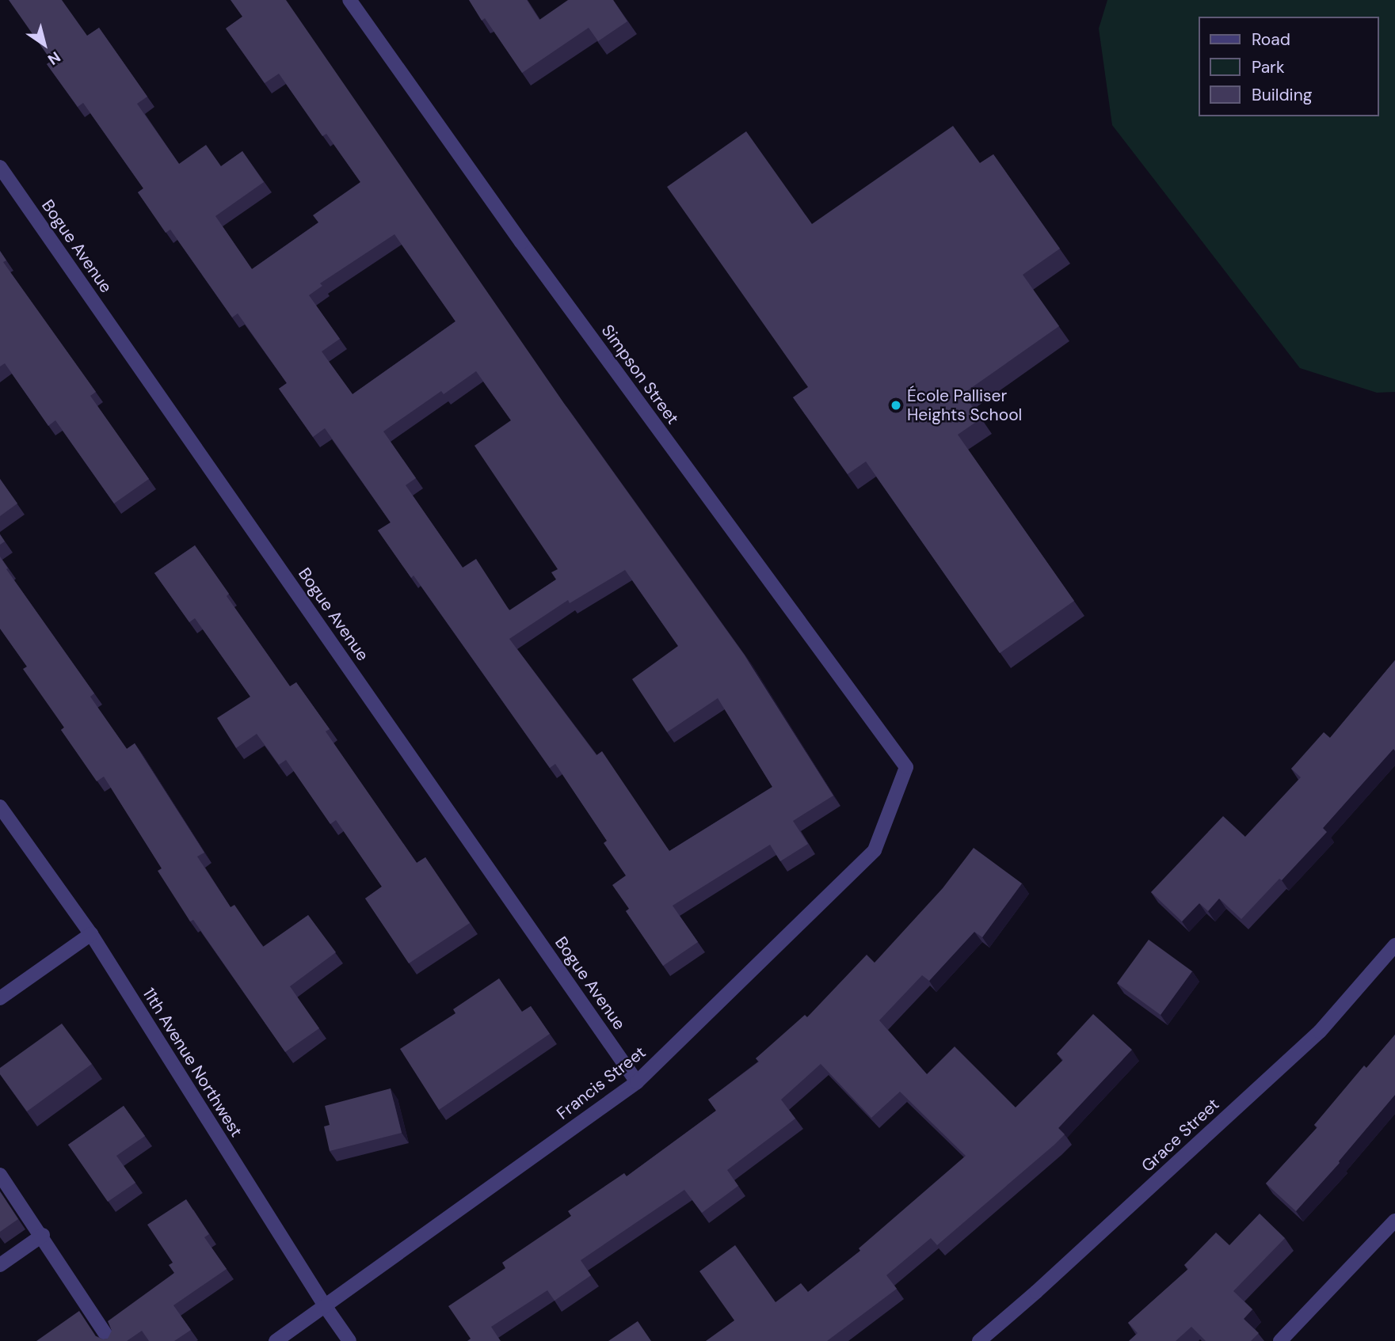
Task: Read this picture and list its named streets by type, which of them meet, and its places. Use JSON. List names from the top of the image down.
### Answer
{
  "streets": {
    "street": [
      "Bogue Avenue",
      "Simpson Street",
      "11th Avenue Northwest",
      "Francis Street",
      "Grace Street"
    ]
  },
  "crossings": [
    ["Bogue Avenue", "Francis Street"],
    ["Simpson Street", "Francis Street"],
    ["11th Avenue Northwest", "Francis Street"]
  ],
  "places": ["École Palliser Heights School"],
  "legend": ["Road", "Park", "Building"],
  "north": "bottom right"
}
